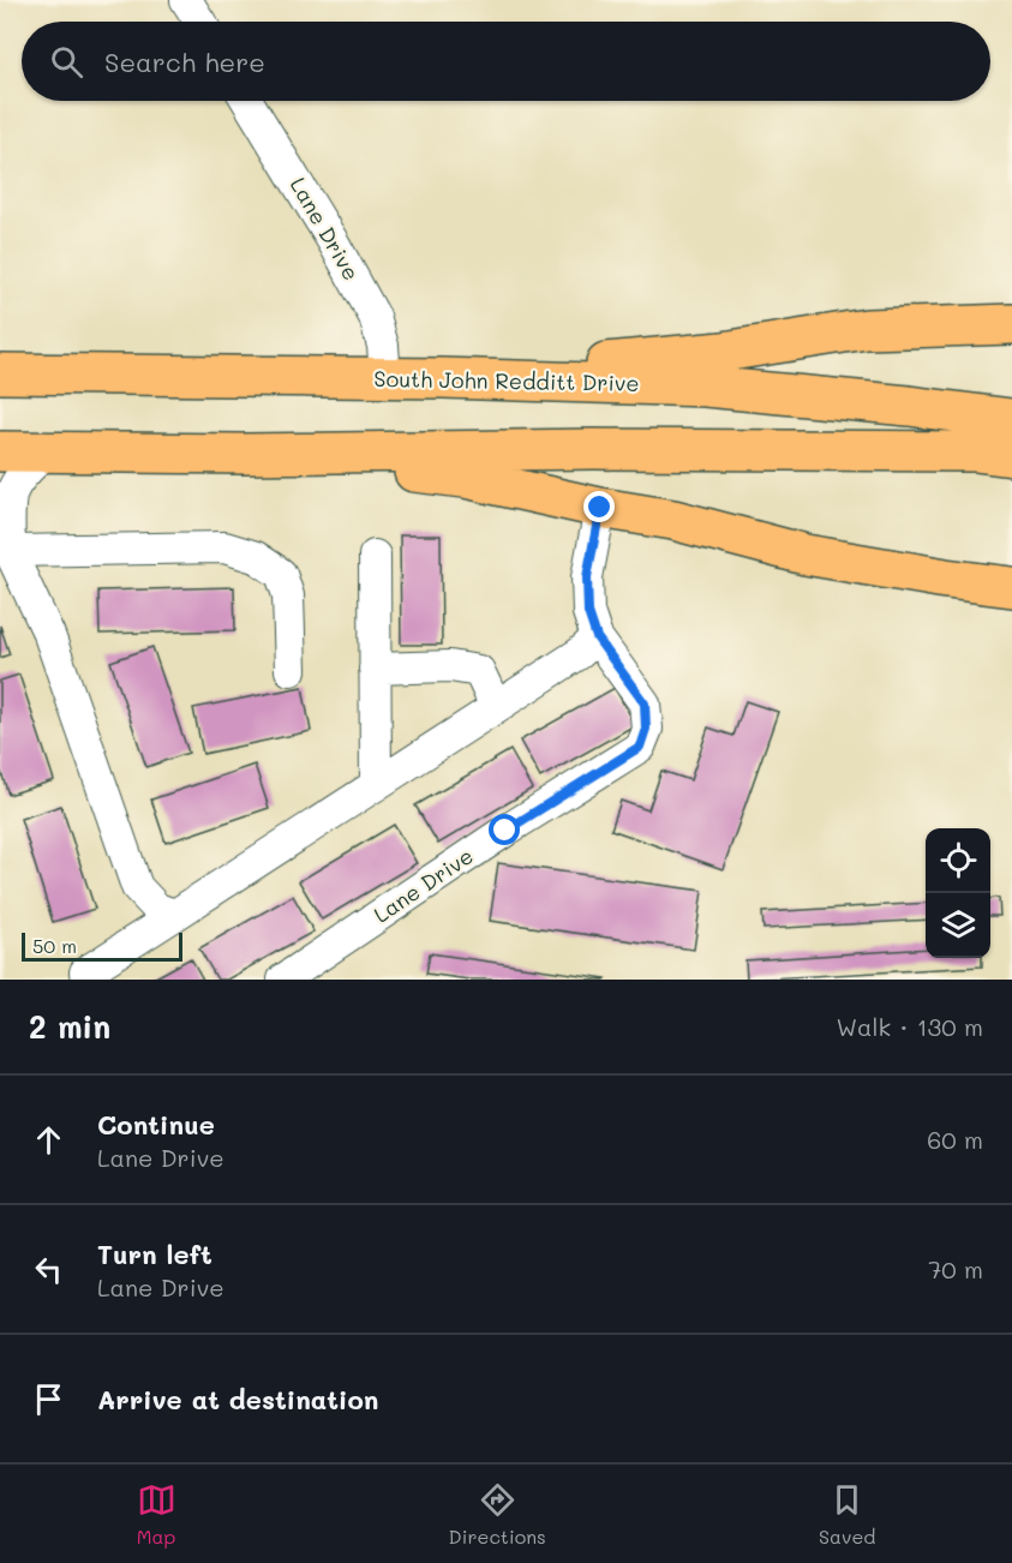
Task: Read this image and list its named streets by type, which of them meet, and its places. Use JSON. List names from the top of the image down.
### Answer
{
  "streets": {
    "highway": ["South John Redditt Drive"],
    "street": ["Lane Drive"]
  },
  "crossings": [
    ["Lane Drive", "South John Redditt Drive"]
  ],
  "scale_bar": "50 m",
  "page": {
    "search": "Search here",
    "scale": "50 m",
    "heading": ["2 min", "Walk · 130 m"],
    "list": [
      ["Continue", "Lane Drive", "60 m"],
      ["Turn left", "Lane Drive", "70 m"],
      "Arrive at destination"
    ],
    "nav": ["Map", "Directions", "Saved"]
  }
}
